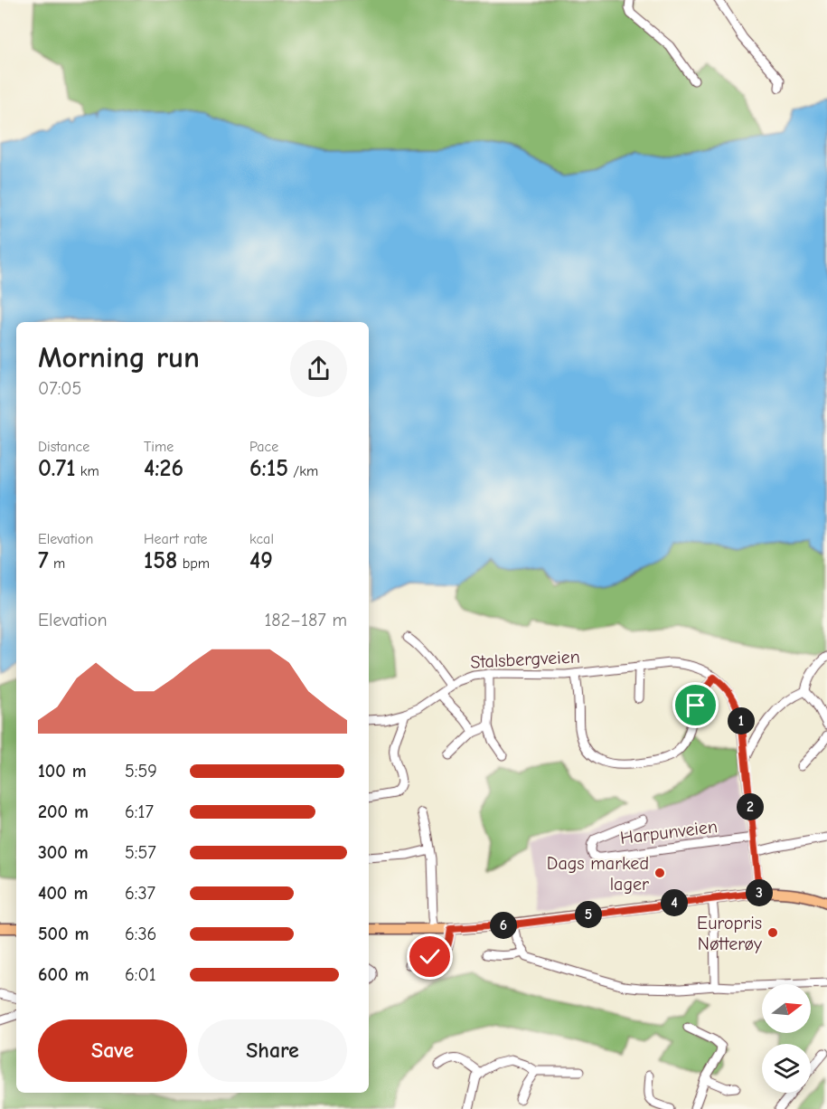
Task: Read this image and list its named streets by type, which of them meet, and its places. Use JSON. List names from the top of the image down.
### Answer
{
  "streets": {
    "street": ["Stalsbergveien", "Harpunveien"]
  },
  "crossings": [
    ["Stalsbergveien", "Harpunveien"]
  ],
  "places": ["Dags marked lager", "Europris Nøtterøy"],
  "north": "right",
  "page": {
    "heading": ["Morning run", "07:05"],
    "stats": [
      ["Distance", "0.71 km"],
      ["Time", "4:26"],
      ["Pace", "6:15 /km"],
      ["Elevation", "7 m"],
      ["Heart rate", "158 bpm"],
      ["kcal", "49"]
    ],
    "chart": ["Elevation", "182–187 m"],
    "pins": [
      "1",
      "2",
      "3",
      "4",
      "5",
      "6"
    ],
    "list": [
      {
        "name": "100 m",
        "note": "5:59"
      },
      {
        "name": "200 m",
        "note": "6:17"
      },
      {
        "name": "300 m",
        "note": "5:57"
      },
      {
        "name": "400 m",
        "note": "6:37"
      },
      {
        "name": "500 m",
        "note": "6:36"
      },
      {
        "name": "600 m",
        "note": "6:01"
      }
    ],
    "buttons": ["Save", "Share"]
  }
}
